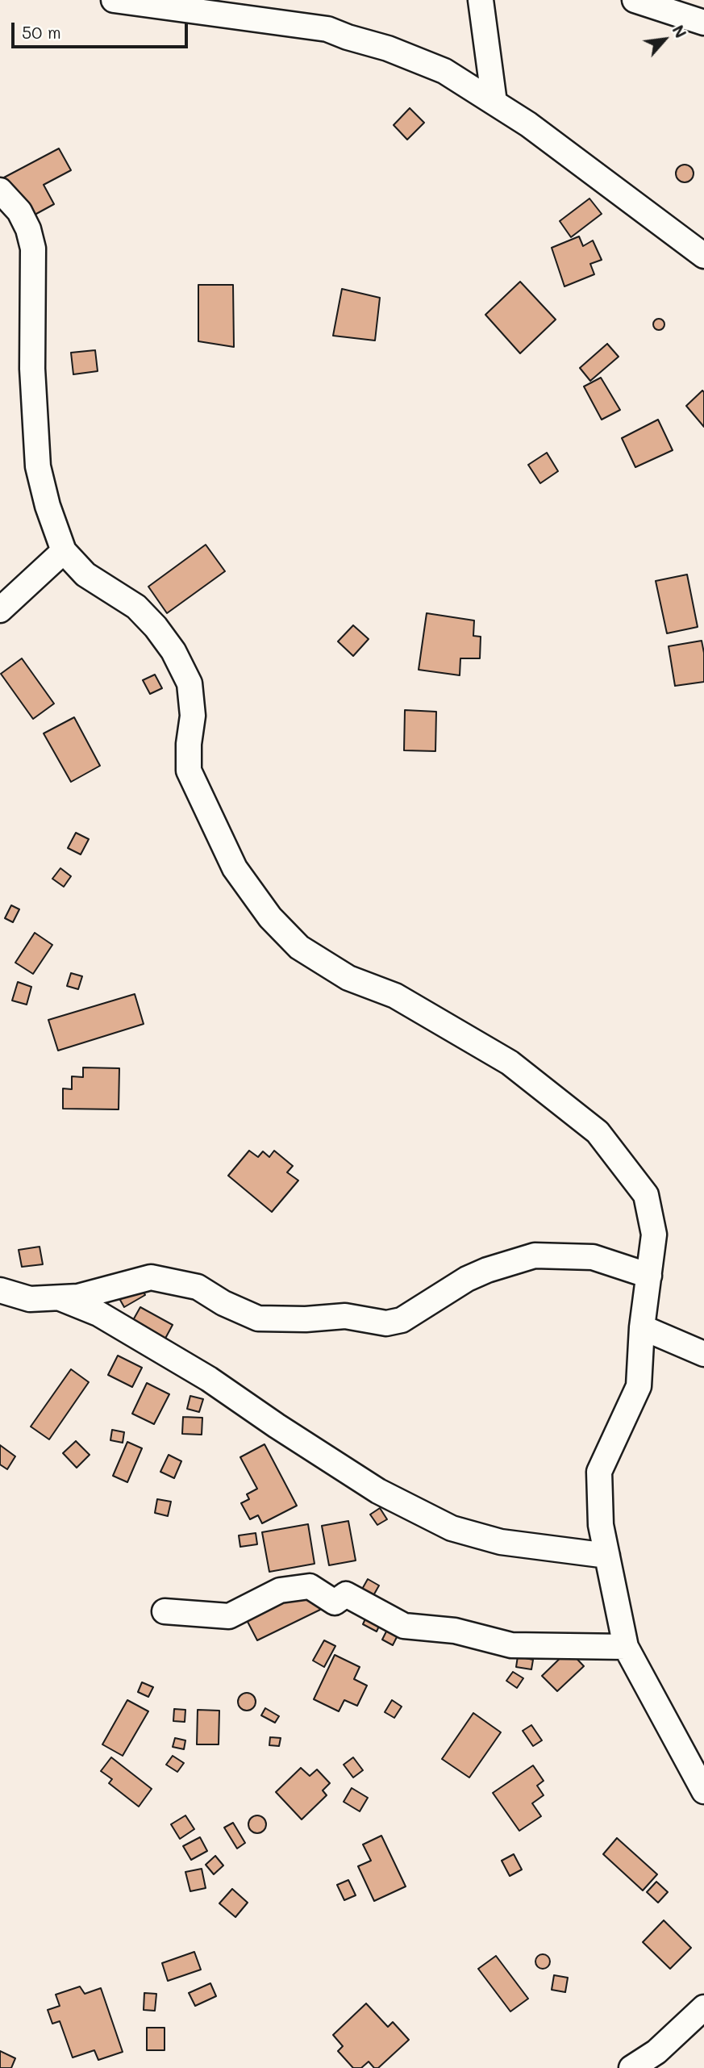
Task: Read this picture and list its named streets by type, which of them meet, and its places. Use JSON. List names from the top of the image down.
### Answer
{
  "scale_bar": "50 m",
  "north": "top right"
}
